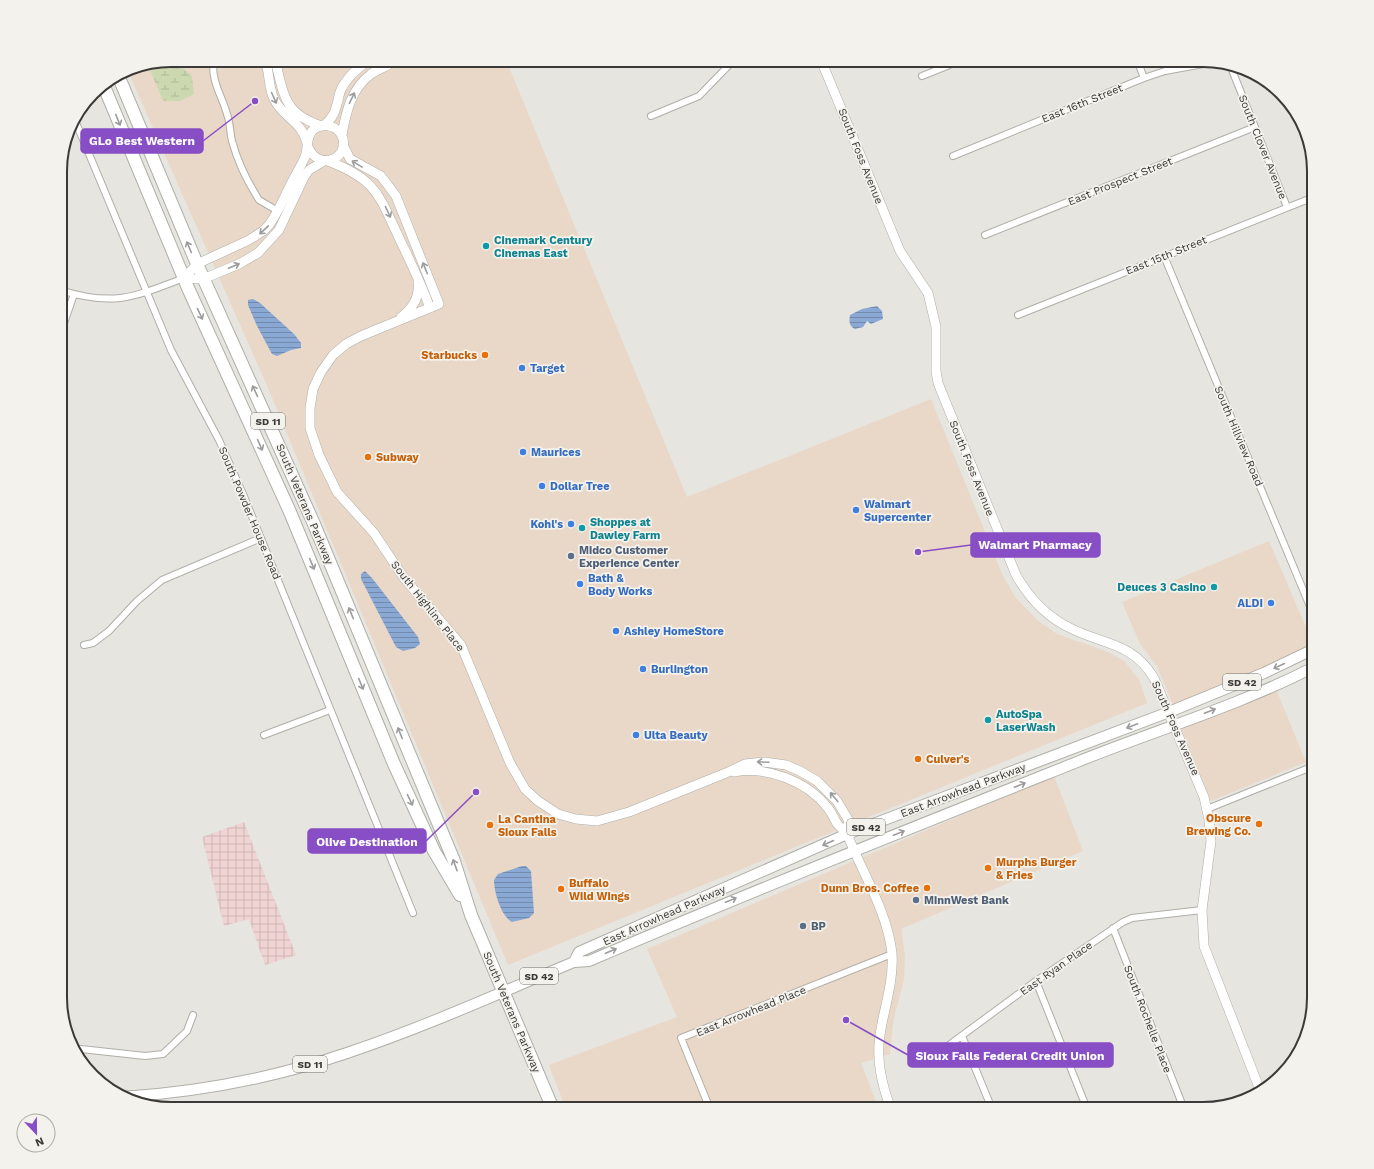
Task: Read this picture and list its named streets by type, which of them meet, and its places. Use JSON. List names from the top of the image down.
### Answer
{
  "streets": {
    "highway": ["SD 11", "South Veterans Parkway"],
    "main road": ["SD 42", "East Arrowhead Parkway"],
    "street": [
      "East 16th Street",
      "South Clover Avenue",
      "South Foss Avenue",
      "East Prospect Street",
      "East 15th Street",
      "South Hillview Road",
      "South Powder House Road",
      "South Highline Place",
      "East Ryan Place",
      "East Arrowhead Place",
      "South Rochelle Place"
    ]
  },
  "crossings": [
    ["South Clover Avenue", "East Prospect Street"],
    ["South Clover Avenue", "East 15th Street"],
    ["South Foss Avenue", "East Arrowhead Parkway"],
    ["South Foss Avenue", "East Ryan Place"],
    ["East 15th Street", "South Hillview Road"],
    ["South Veterans Parkway", "East Arrowhead Parkway"],
    ["South Highline Place", "East Arrowhead Parkway"],
    ["East Ryan Place", "South Rochelle Place"]
  ],
  "places": [
    "GLo Best Western",
    "Cinemark Century Cinemas East",
    "Starbucks",
    "Target",
    "Maurices",
    "Subway",
    "Dollar Tree",
    "Walmart Supercenter",
    "Kohl's",
    "Shoppes at Dawley Farm",
    "Walmart Pharmacy",
    "Midco Customer Experience Center",
    "Bath & Body Works",
    "Deuces 3 Casino",
    "ALDI",
    "Ashley HomeStore",
    "Burlington",
    "AutoSpa LaserWash",
    "Ulta Beauty",
    "Culver's",
    "Olive Destination",
    "Obscure Brewing Co.",
    "La Cantina Sioux Falls",
    "Murphs Burger & Fries",
    "Dunn Bros. Coffee",
    "Buffalo Wild Wings",
    "MinnWest Bank",
    "BP",
    "Sioux Falls Federal Credit Union"
  ],
  "north": "bottom"
}
